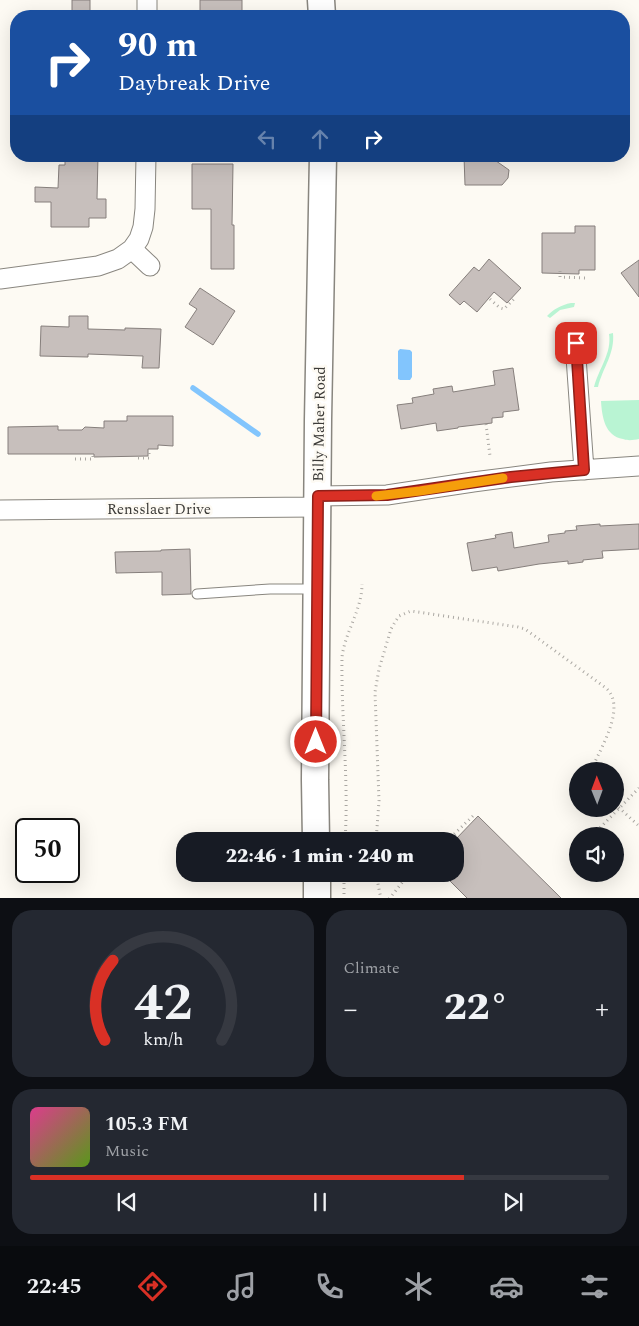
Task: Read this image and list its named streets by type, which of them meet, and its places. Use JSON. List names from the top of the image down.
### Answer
{
  "streets": {
    "main road": ["Billy Maher Road"],
    "street": ["Rensslaer Drive"]
  },
  "crossings": [
    ["Billy Maher Road", "Rensslaer Drive"]
  ],
  "north": "top",
  "page": {
    "turn": ["90 m", "Daybreak Drive"],
    "limit": "50",
    "trip": "22:46 · 1 min · 240 m",
    "tile": "Climate",
    "heat": ["−", "22°", "+"],
    "song": ["105.3 FM", "Music"],
    "tabs": "22:45",
    "gauge": ["42", "km/h"]
  }
}
